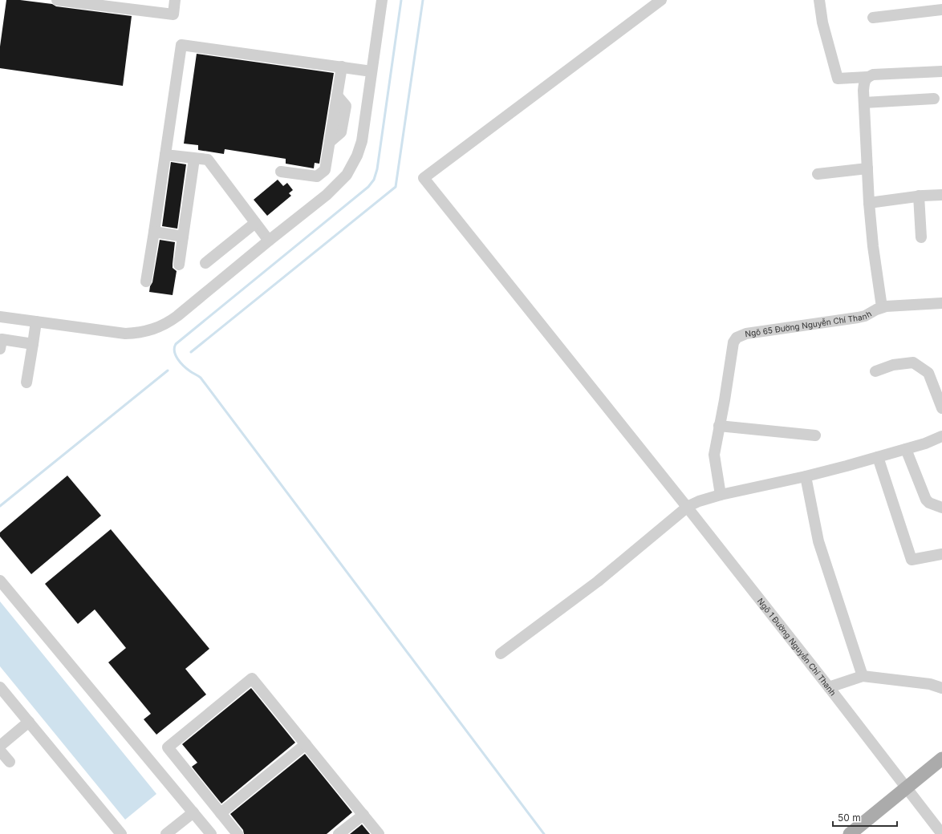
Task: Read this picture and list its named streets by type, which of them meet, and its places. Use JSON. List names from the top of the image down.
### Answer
{
  "streets": {
    "street": ["Ngõ 65 Đường Nguyễn Chí Thanh", "Ngõ 1 Đường Nguyễn Chí Thanh"]
  },
  "scale_bar": "50 m"
}
